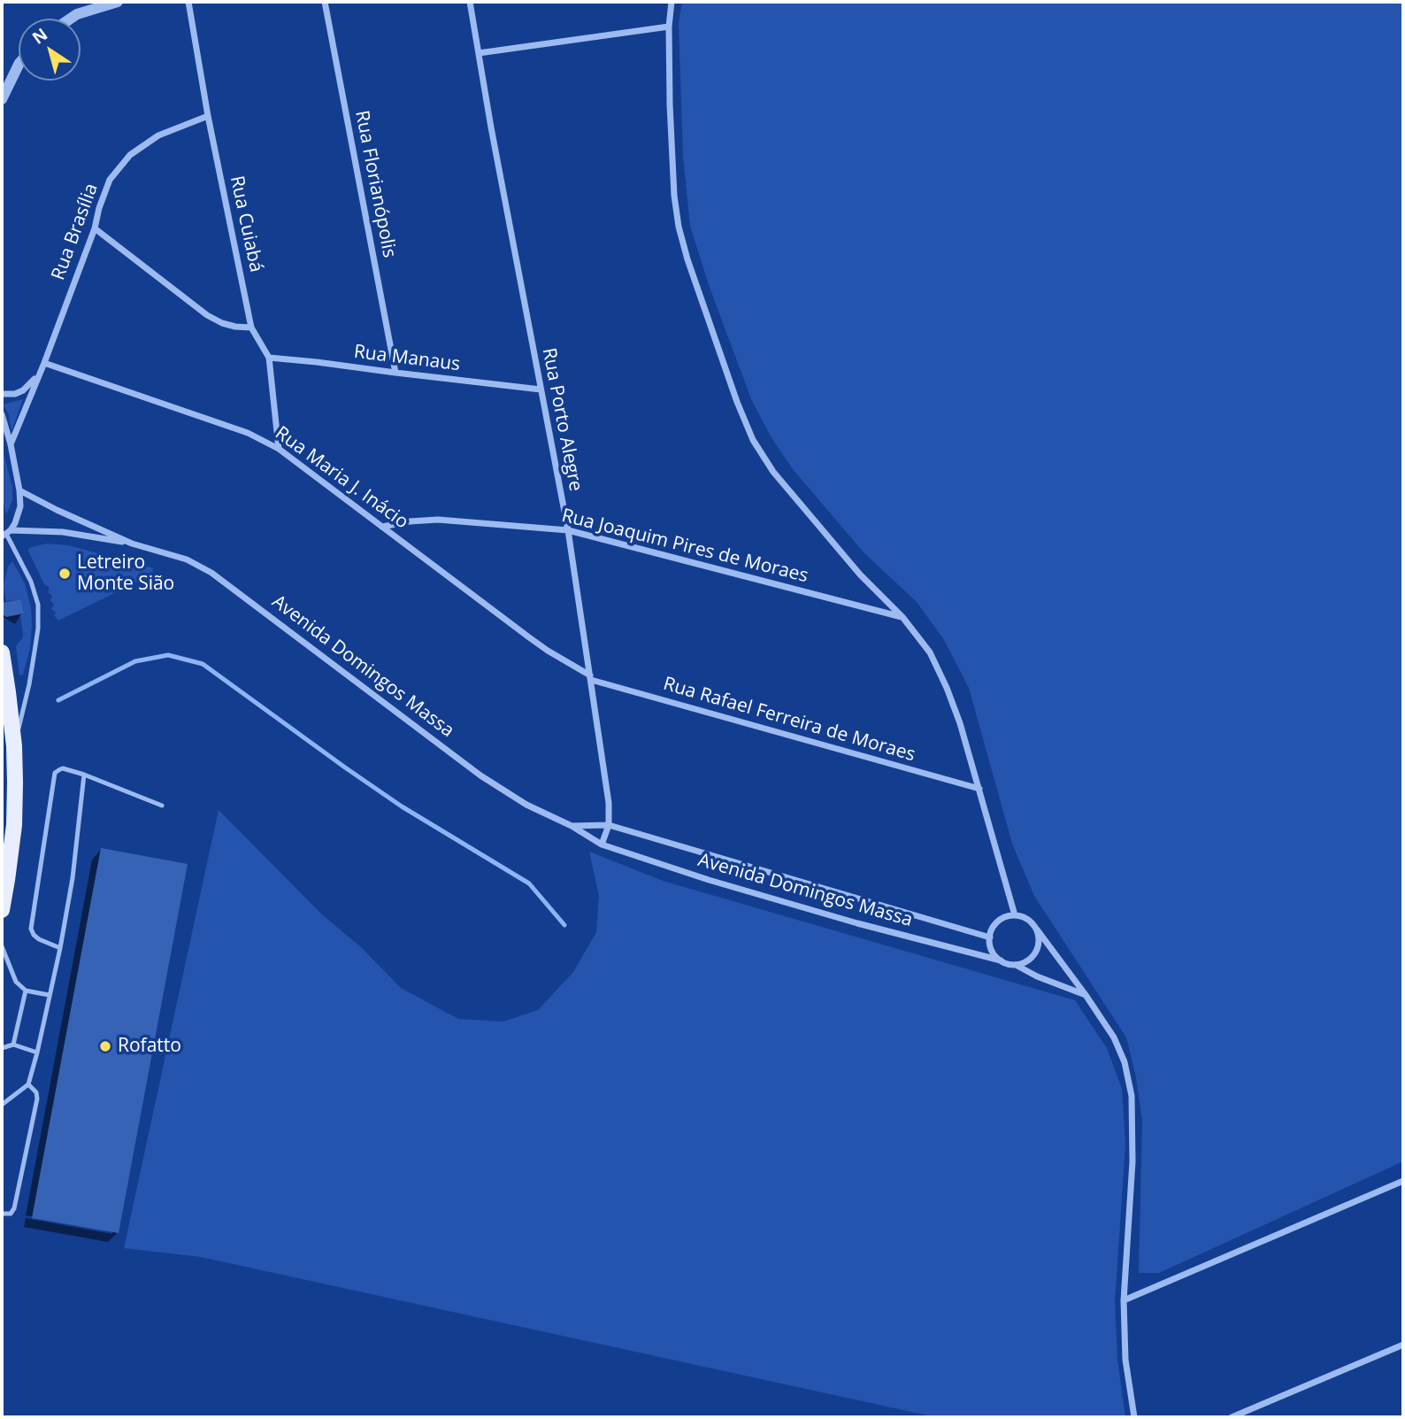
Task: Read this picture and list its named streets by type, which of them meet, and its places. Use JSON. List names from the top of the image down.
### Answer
{
  "streets": {
    "street": [
      "Rua Florianópolis",
      "Rua Cuiabá",
      "Rua Brasília",
      "Rua Manaus",
      "Rua Porto Alegre",
      "Rua Maria J. Inácio",
      "Rua Joaquim Pires de Moraes",
      "Avenida Domingos Massa",
      "Rua Rafael Ferreira de Moraes"
    ]
  },
  "crossings": [
    ["Rua Florianópolis", "Rua Manaus"],
    ["Rua Cuiabá", "Rua Brasília"],
    ["Rua Cuiabá", "Rua Manaus"],
    ["Rua Cuiabá", "Rua Maria J. Inácio"],
    ["Rua Brasília", "Rua Maria J. Inácio"],
    ["Rua Manaus", "Rua Porto Alegre"],
    ["Rua Porto Alegre", "Rua Maria J. Inácio"],
    ["Rua Porto Alegre", "Rua Joaquim Pires de Moraes"],
    ["Rua Porto Alegre", "Avenida Domingos Massa"],
    ["Rua Porto Alegre", "Rua Rafael Ferreira de Moraes"],
    ["Rua Maria J. Inácio", "Rua Joaquim Pires de Moraes"],
    ["Rua Maria J. Inácio", "Rua Rafael Ferreira de Moraes"]
  ],
  "places": ["Letreiro Monte Sião", "Rofatto"],
  "north": "top left"
}
